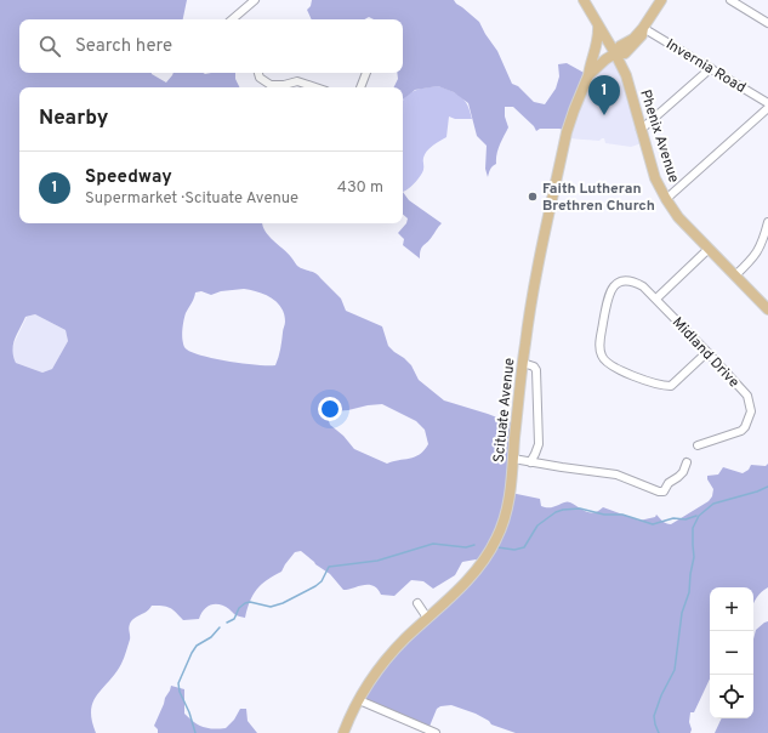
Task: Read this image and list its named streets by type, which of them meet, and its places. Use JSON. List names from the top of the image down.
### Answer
{
  "streets": {
    "main road": ["Phenix Avenue", "Scituate Avenue"],
    "street": ["Invernia Road", "Midland Drive"]
  },
  "crossings": [
    ["Invernia Road", "Scituate Avenue"],
    ["Phenix Avenue", "Scituate Avenue"]
  ],
  "places": ["Faith Lutheran Brethren Church"],
  "page": {
    "search": "Search here",
    "pins": "1",
    "heading": "Nearby",
    "list": [
      {
        "mark": "1",
        "name": "Speedway",
        "note": "Supermarket · Scituate Avenue",
        "value": "430 m"
      }
    ],
    "map_buttons": ["+", "−"]
  }
}
